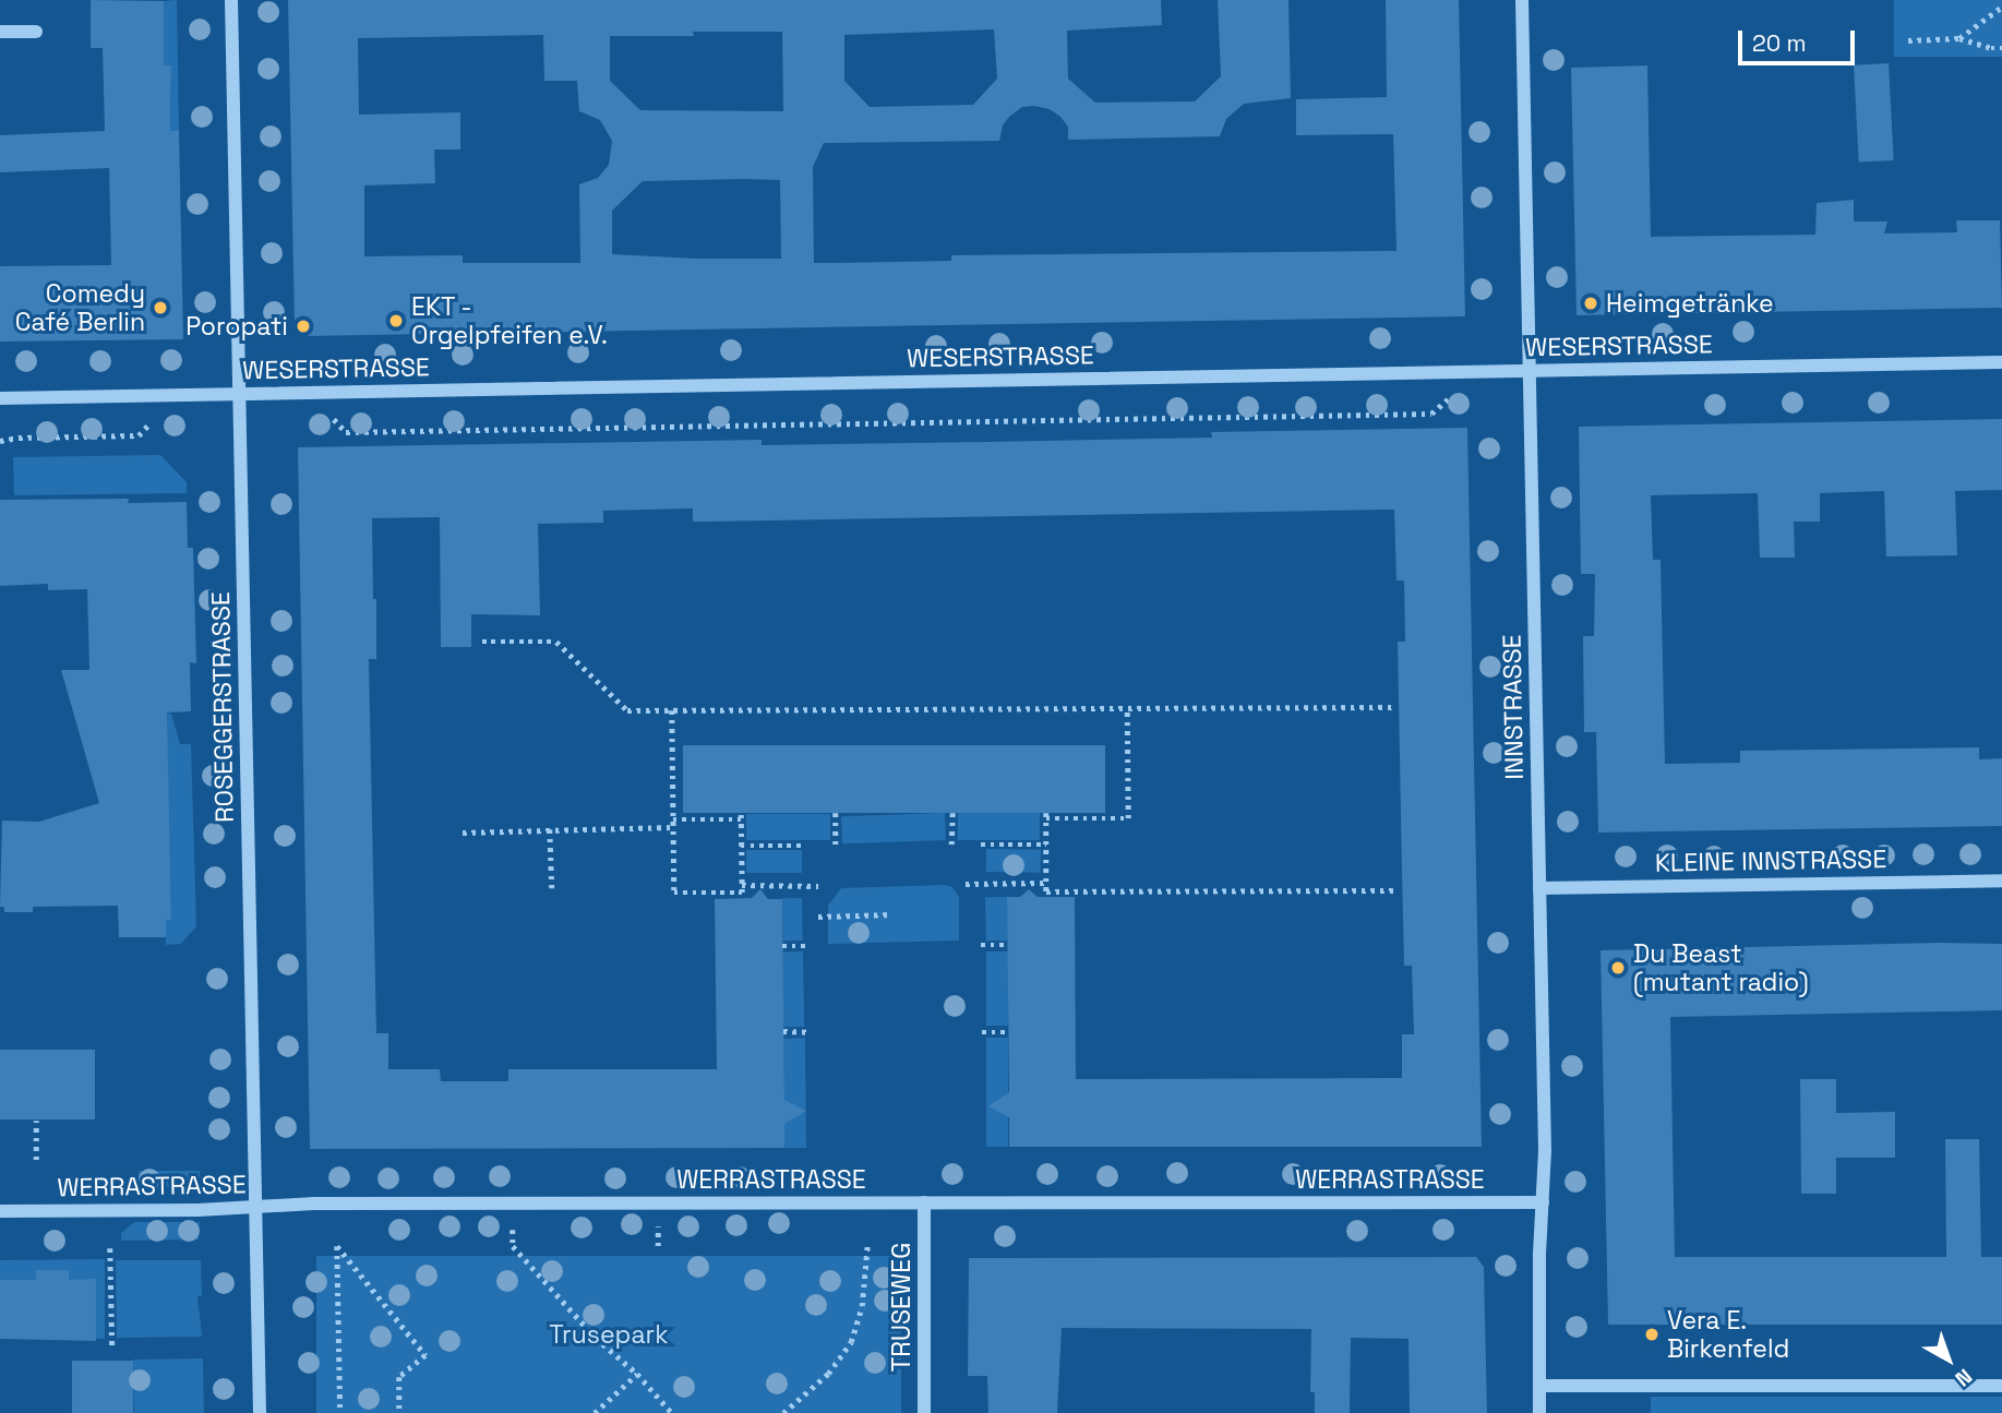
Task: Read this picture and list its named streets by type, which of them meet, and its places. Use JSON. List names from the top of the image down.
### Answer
{
  "streets": {
    "street": [
      "WESERSTRASSE",
      "ROSEGGERSTRASSE",
      "INNSTRASSE",
      "KLEINE INNSTRASSE",
      "WERRASTRASSE",
      "TRUSEWEG"
    ]
  },
  "crossings": [
    ["WESERSTRASSE", "ROSEGGERSTRASSE"],
    ["WESERSTRASSE", "INNSTRASSE"],
    ["ROSEGGERSTRASSE", "WERRASTRASSE"],
    ["INNSTRASSE", "KLEINE INNSTRASSE"],
    ["INNSTRASSE", "WERRASTRASSE"],
    ["WERRASTRASSE", "TRUSEWEG"]
  ],
  "parks": ["Trusepark"],
  "places": [
    "Heimgetränke",
    "Comedy Café Berlin",
    "EKT - Orgelpfeifen e.V.",
    "Poropati",
    "Du Beast (mutant radio)",
    "Vera E. Birkenfeld"
  ],
  "scale_bar": "20 m",
  "north": "bottom right"
}
